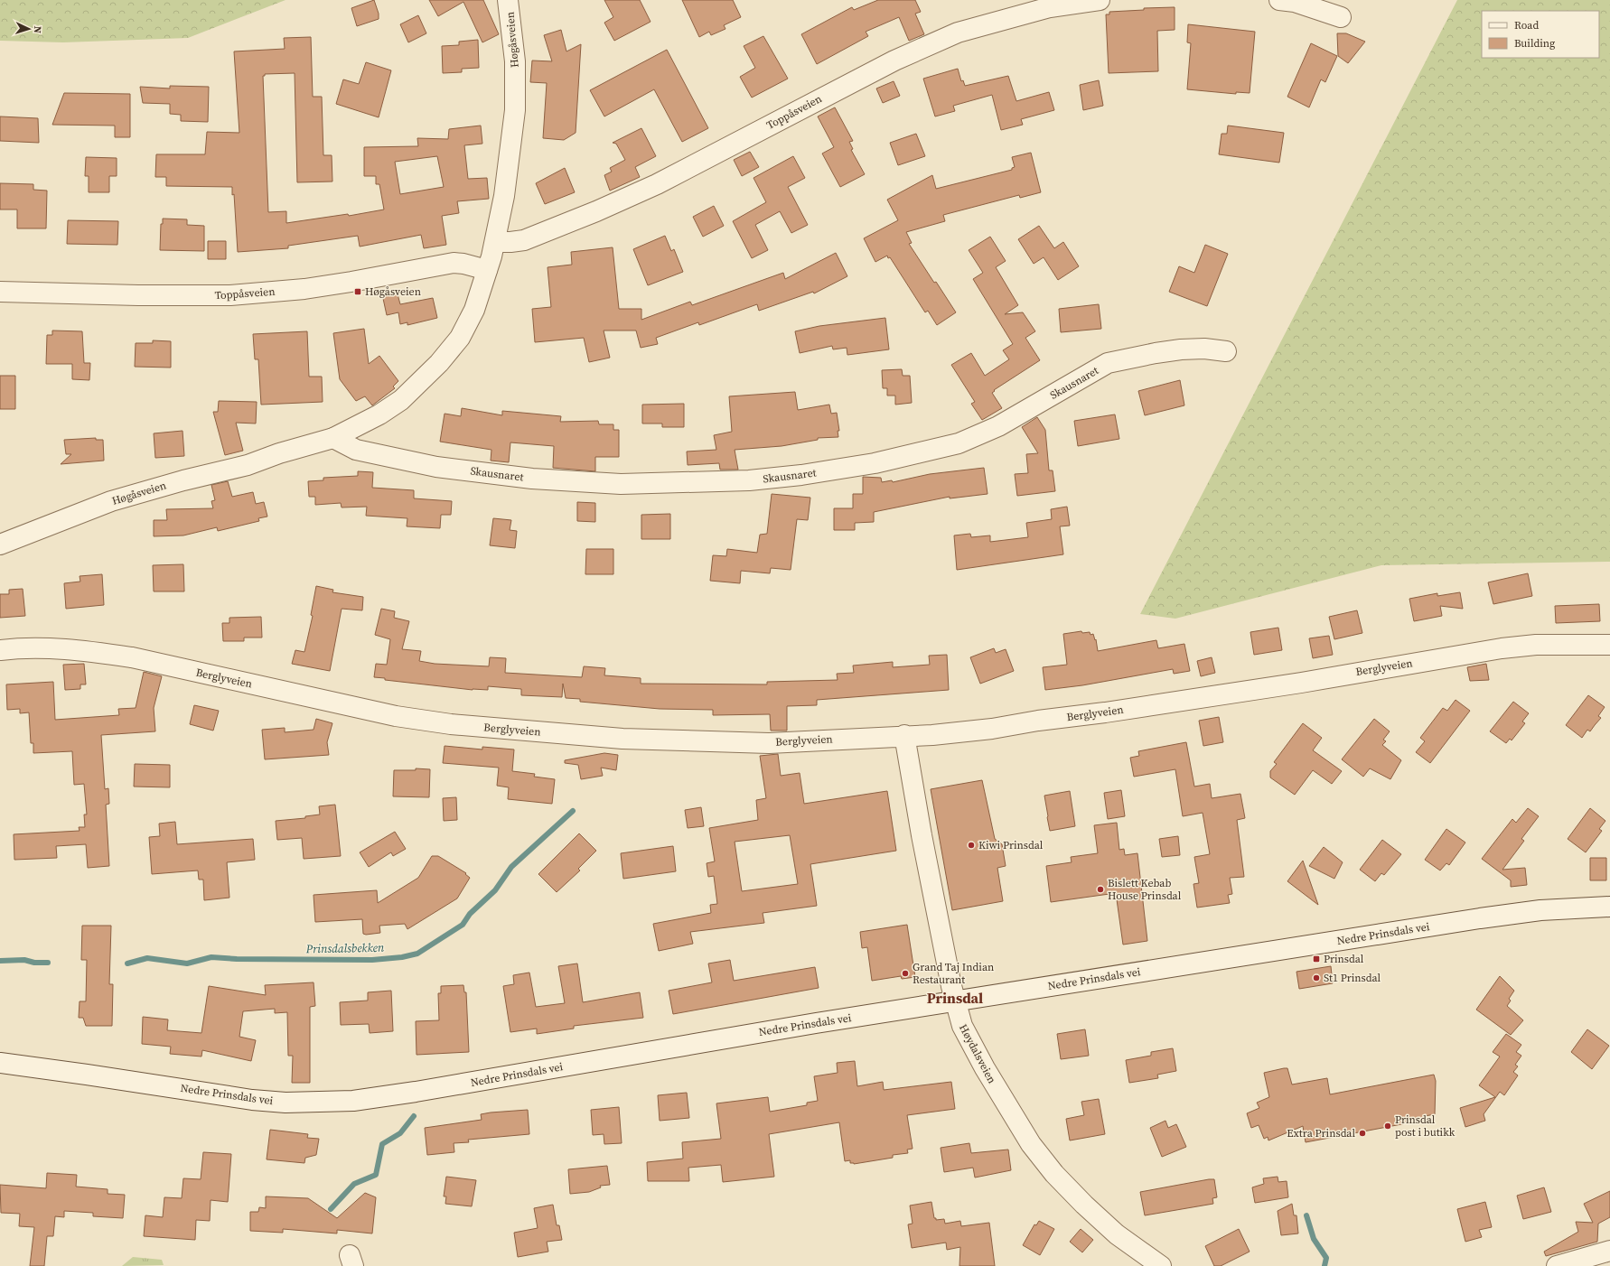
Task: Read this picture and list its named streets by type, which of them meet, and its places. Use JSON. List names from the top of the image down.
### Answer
{
  "streets": {
    "street": [
      "Høgåsveien",
      "Toppåsveien",
      "Skausnaret",
      "Berglyveien",
      "Nedre Prinsdals vei",
      "Høydalsveien"
    ]
  },
  "crossings": [
    ["Høgåsveien", "Toppåsveien"],
    ["Høgåsveien", "Skausnaret"],
    ["Berglyveien", "Høydalsveien"],
    ["Nedre Prinsdals vei", "Høydalsveien"]
  ],
  "districts": ["Prinsdal"],
  "water": ["Prinsdalsbekken"],
  "places": {
    "transit": ["Høgåsveien", "Prinsdal"],
    "other": [
      "Kiwi Prinsdal",
      "Bislett Kebab House Prinsdal",
      "Grand Taj Indian Restaurant",
      "St1 Prinsdal",
      "Prinsdal post i butikk",
      "Extra Prinsdal"
    ]
  },
  "legend": ["Road", "Building"],
  "north": "right"
}
